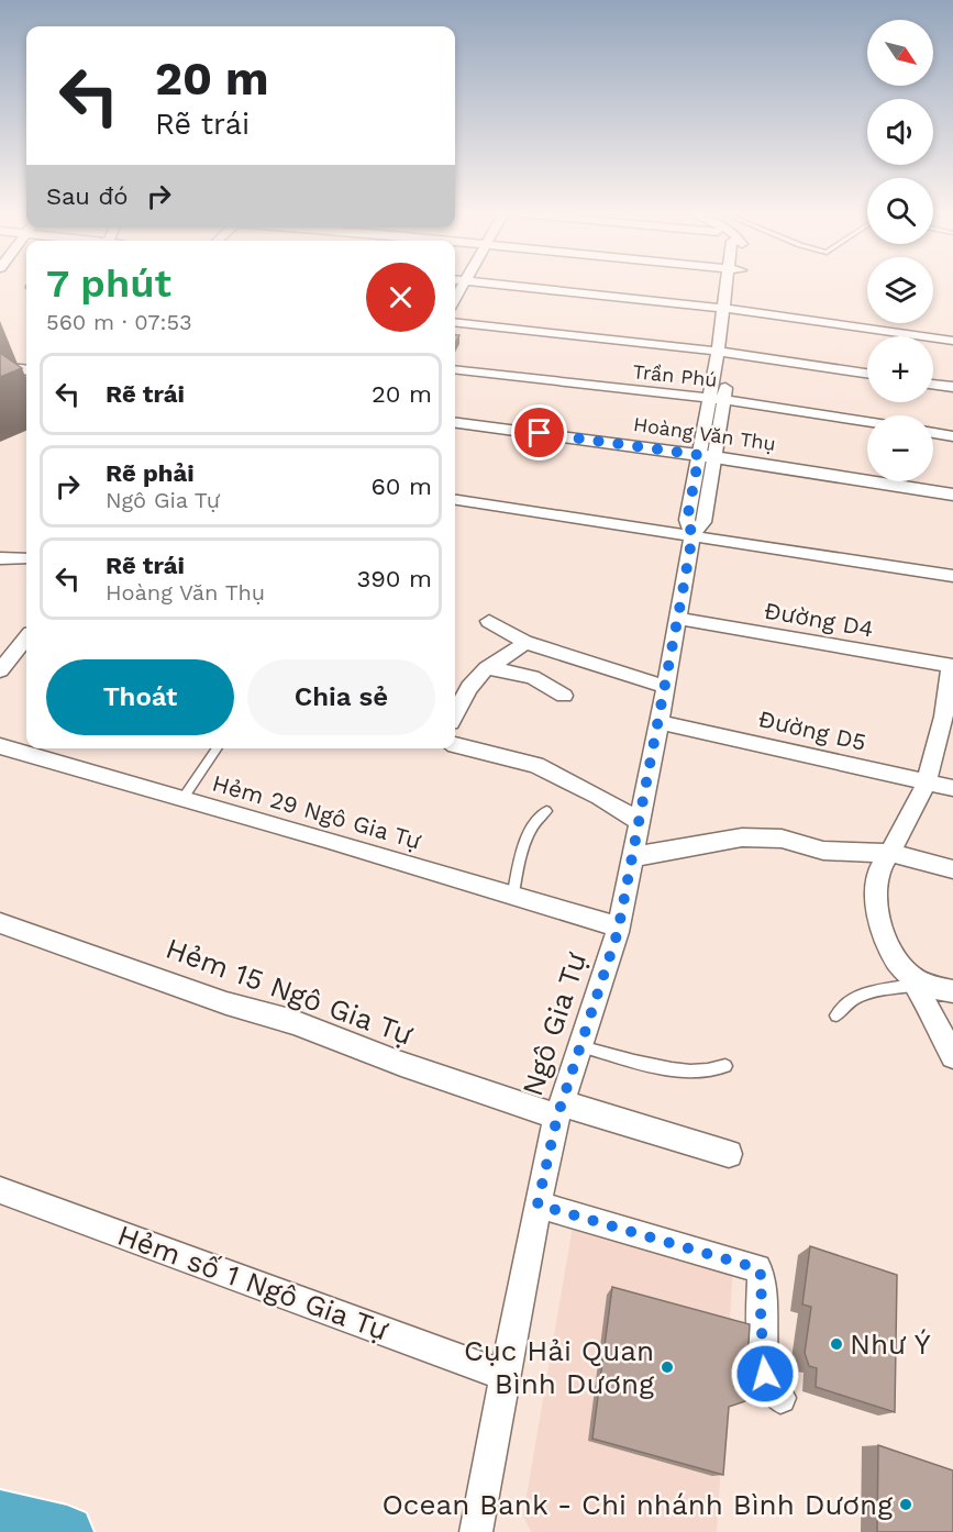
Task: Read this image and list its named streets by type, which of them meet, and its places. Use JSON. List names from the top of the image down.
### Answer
{
  "streets": {
    "street": [
      "Trần Phú",
      "Hoàng Văn Thụ",
      "Đường D4",
      "Đường D5",
      "Hẻm 29 Ngô Gia Tự",
      "Hẻm 15 Ngô Gia Tự",
      "Ngô Gia Tự",
      "Hẻm số 1 Ngô Gia Tự"
    ]
  },
  "crossings": [
    ["Trần Phú", "Ngô Gia Tự"],
    ["Hoàng Văn Thụ", "Ngô Gia Tự"],
    ["Đường D4", "Ngô Gia Tự"],
    ["Đường D5", "Ngô Gia Tự"],
    ["Hẻm 29 Ngô Gia Tự", "Ngô Gia Tự"],
    ["Hẻm 15 Ngô Gia Tự", "Ngô Gia Tự"],
    ["Ngô Gia Tự", "Hẻm số 1 Ngô Gia Tự"]
  ],
  "places": ["Như Ý", "Cục Hải Quan Bình Dương", "Ocean Bank - Chi nhánh Bình Dương"],
  "north": "bottom right",
  "page": {
    "map_buttons": ["+", "−"],
    "turn": ["20 m", "Rẽ trái"],
    "then": "Sau đó",
    "heading": ["7 phút", "560 m · 07:53"],
    "list": [
      {
        "name": "Rẽ trái",
        "value": "20 m"
      },
      {
        "name": "Rẽ phải",
        "note": "Ngô Gia Tự",
        "value": "60 m"
      },
      {
        "name": "Rẽ trái",
        "note": "Hoàng Văn Thụ",
        "value": "390 m"
      }
    ],
    "buttons": ["Thoát", "Chia sẻ"]
  }
}
